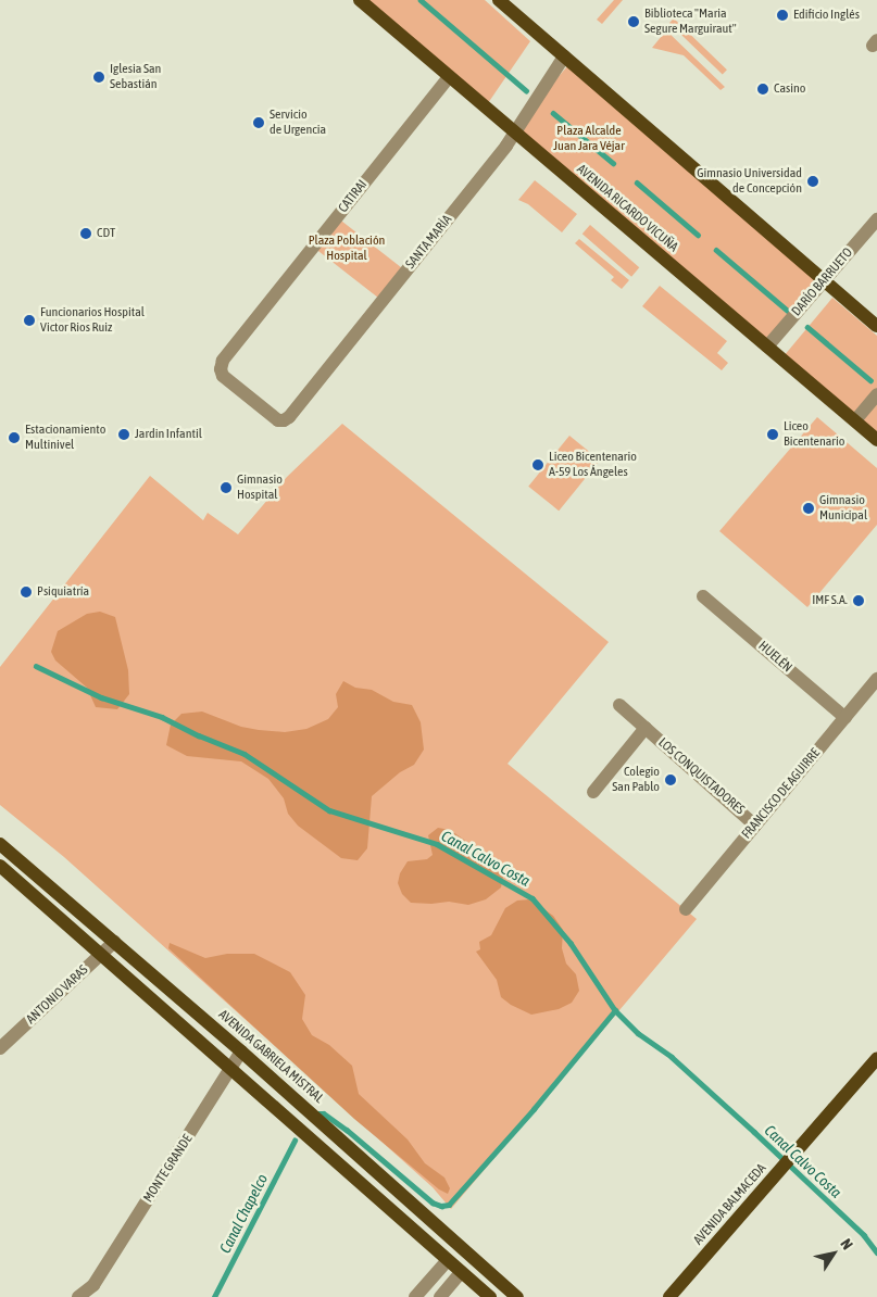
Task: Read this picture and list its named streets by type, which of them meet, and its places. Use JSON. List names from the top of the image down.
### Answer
{
  "streets": {
    "main road": ["AVENIDA RICARDO VICUÑA", "AVENIDA GABRIELA MISTRAL", "AVENIDA BALMACEDA"],
    "street": [
      "CATIRAI",
      "SANTA MARÍA",
      "DARÍO BARRUETO",
      "HUELÉN",
      "LOS CONQUISTADORES",
      "FRANCISCO DE AGUIRRE",
      "ANTONIO VARAS",
      "MONTE GRANDE"
    ]
  },
  "crossings": [
    ["CATIRAI", "AVENIDA RICARDO VICUÑA"],
    ["CATIRAI", "SANTA MARÍA"],
    ["AVENIDA RICARDO VICUÑA", "SANTA MARÍA"],
    ["AVENIDA RICARDO VICUÑA", "DARÍO BARRUETO"],
    ["HUELÉN", "FRANCISCO DE AGUIRRE"],
    ["LOS CONQUISTADORES", "FRANCISCO DE AGUIRRE"],
    ["ANTONIO VARAS", "AVENIDA GABRIELA MISTRAL"],
    ["AVENIDA GABRIELA MISTRAL", "MONTE GRANDE"]
  ],
  "water": ["Canal Calvo Costa", "Canal Chapelco"],
  "parks": ["Plaza Alcalde Juan Jara Véjar", "Plaza Población Hospital"],
  "places": [
    "Edificio Inglés",
    "Biblioteca \"Maria Segure Marguiraut\"",
    "Iglesia San Sebastián",
    "Casino",
    "Servicio de Urgencia",
    "Gimnasio Universidad de Concepción",
    "CDT",
    "Funcionarios Hospital Victor Rios Ruiz",
    "Jardin Infantil",
    "Liceo Bicentenario",
    "Estacionamiento Multinivel",
    "Liceo Bicentenario A-59 Los Ángeles",
    "Gimnasio Hospital",
    "Gimnasio Municipal",
    "Psiquiatría",
    "IMF S.A.",
    "Colegio San Pablo"
  ],
  "north": "top right"
}
